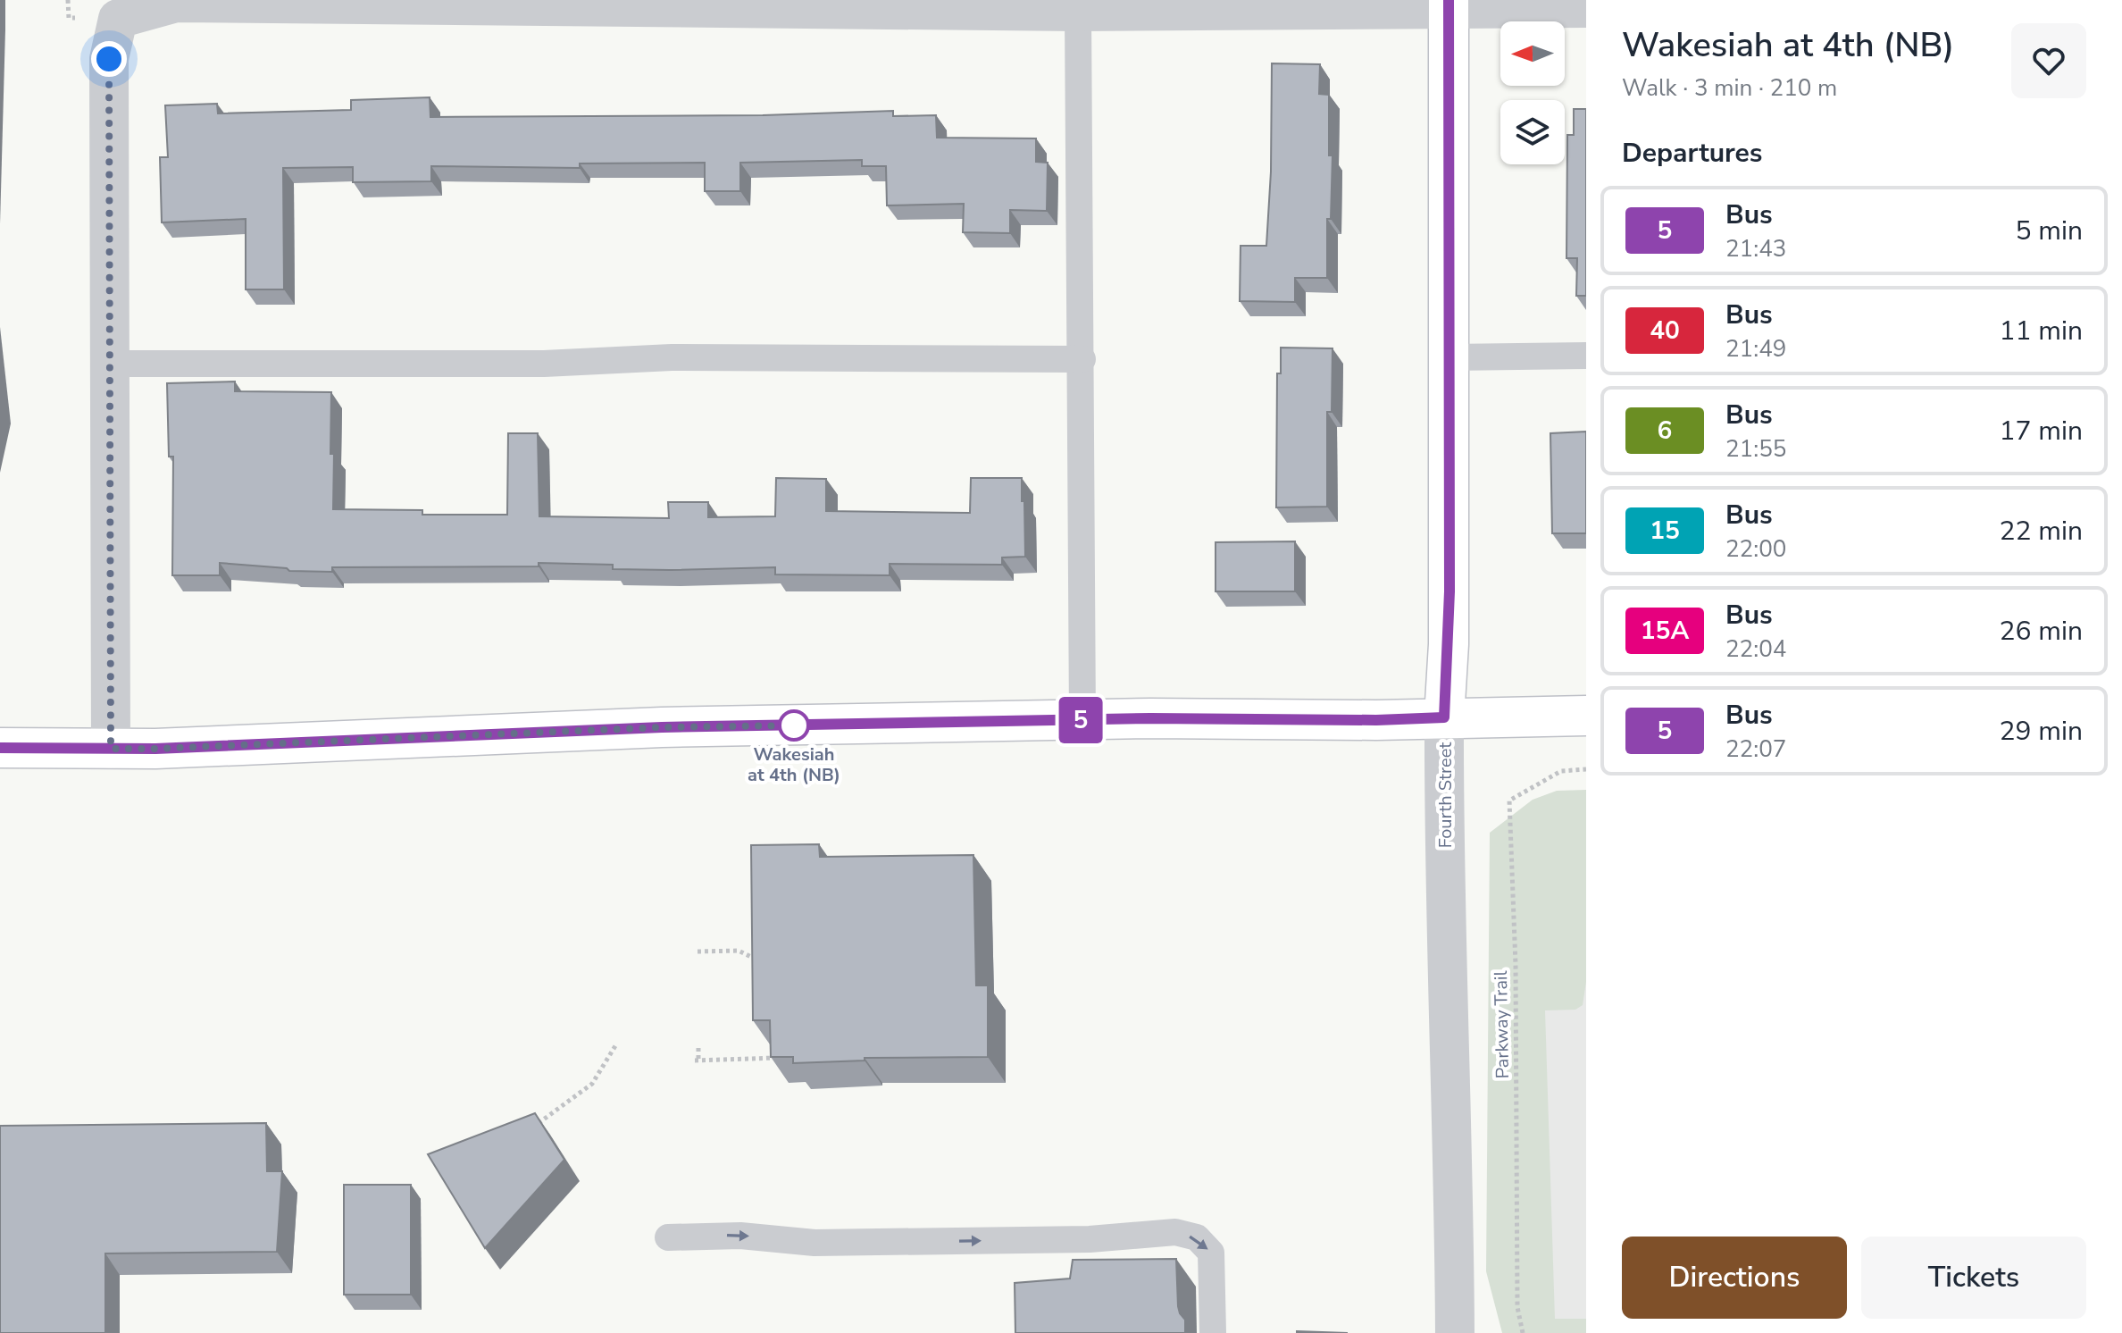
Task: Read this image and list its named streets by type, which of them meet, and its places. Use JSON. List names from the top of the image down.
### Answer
{
  "streets": {
    "main road": ["Fourth Street"],
    "path": ["Parkway Trail"]
  },
  "places": ["Wakesiah at 4th (NB)"],
  "lines": ["bus line 5"],
  "north": "left",
  "page": {
    "on_map": "5",
    "heading": [
      ["Wakesiah at 4th (NB)", "Walk · 3 min · 210 m"],
      "Departures"
    ],
    "list": [
      {
        "mark": "5",
        "name": "Bus",
        "note": "21:43",
        "value": "5 min"
      },
      {
        "mark": "40",
        "name": "Bus",
        "note": "21:49",
        "value": "11 min"
      },
      {
        "mark": "6",
        "name": "Bus",
        "note": "21:55",
        "value": "17 min"
      },
      {
        "mark": "15",
        "name": "Bus",
        "note": "22:00",
        "value": "22 min"
      },
      {
        "mark": "15A",
        "name": "Bus",
        "note": "22:04",
        "value": "26 min"
      },
      {
        "mark": "5",
        "name": "Bus",
        "note": "22:07",
        "value": "29 min"
      }
    ],
    "buttons": ["Directions", "Tickets"]
  }
}
